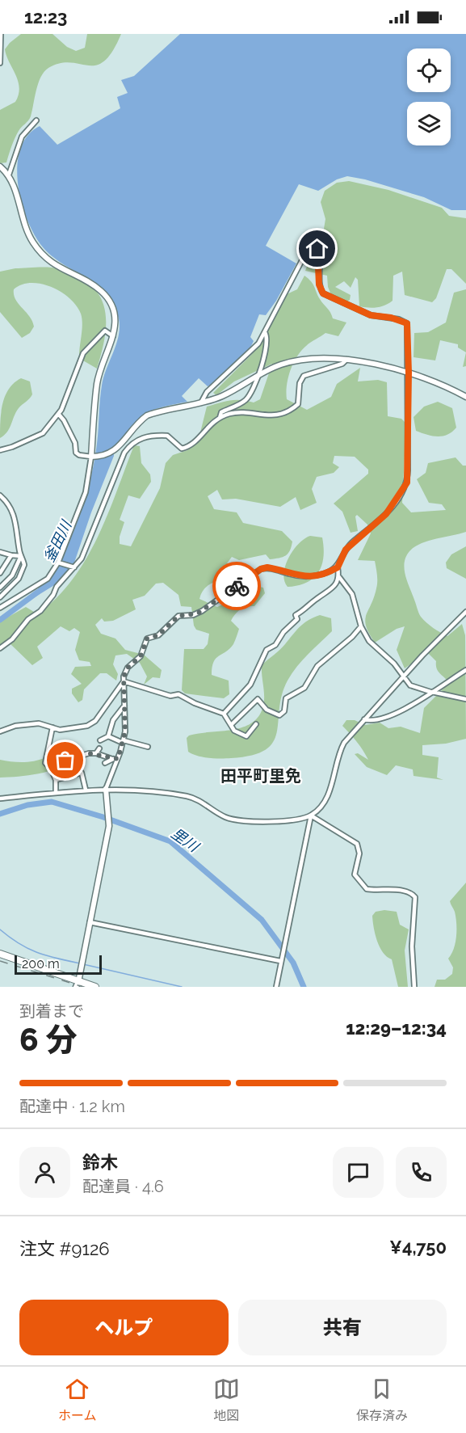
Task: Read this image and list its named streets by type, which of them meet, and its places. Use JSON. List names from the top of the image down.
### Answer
{
  "districts": ["田平町里免"],
  "water": ["釜田川", "里川"],
  "scale_bar": "200 m",
  "page": {
    "status": "12:23",
    "scale": "200 m",
    "heading": ["6 分", "到着まで", "12:29–12:34"],
    "panel": [
      "鈴木",
      "配達員 · 4.6",
      "注文 #9126",
      "¥4,750"
    ],
    "bar": "配達中 · 1.2 km",
    "buttons": ["ヘルプ", "共有"],
    "tabs": ["ホーム", "地図", "保存済み"]
  }
}
